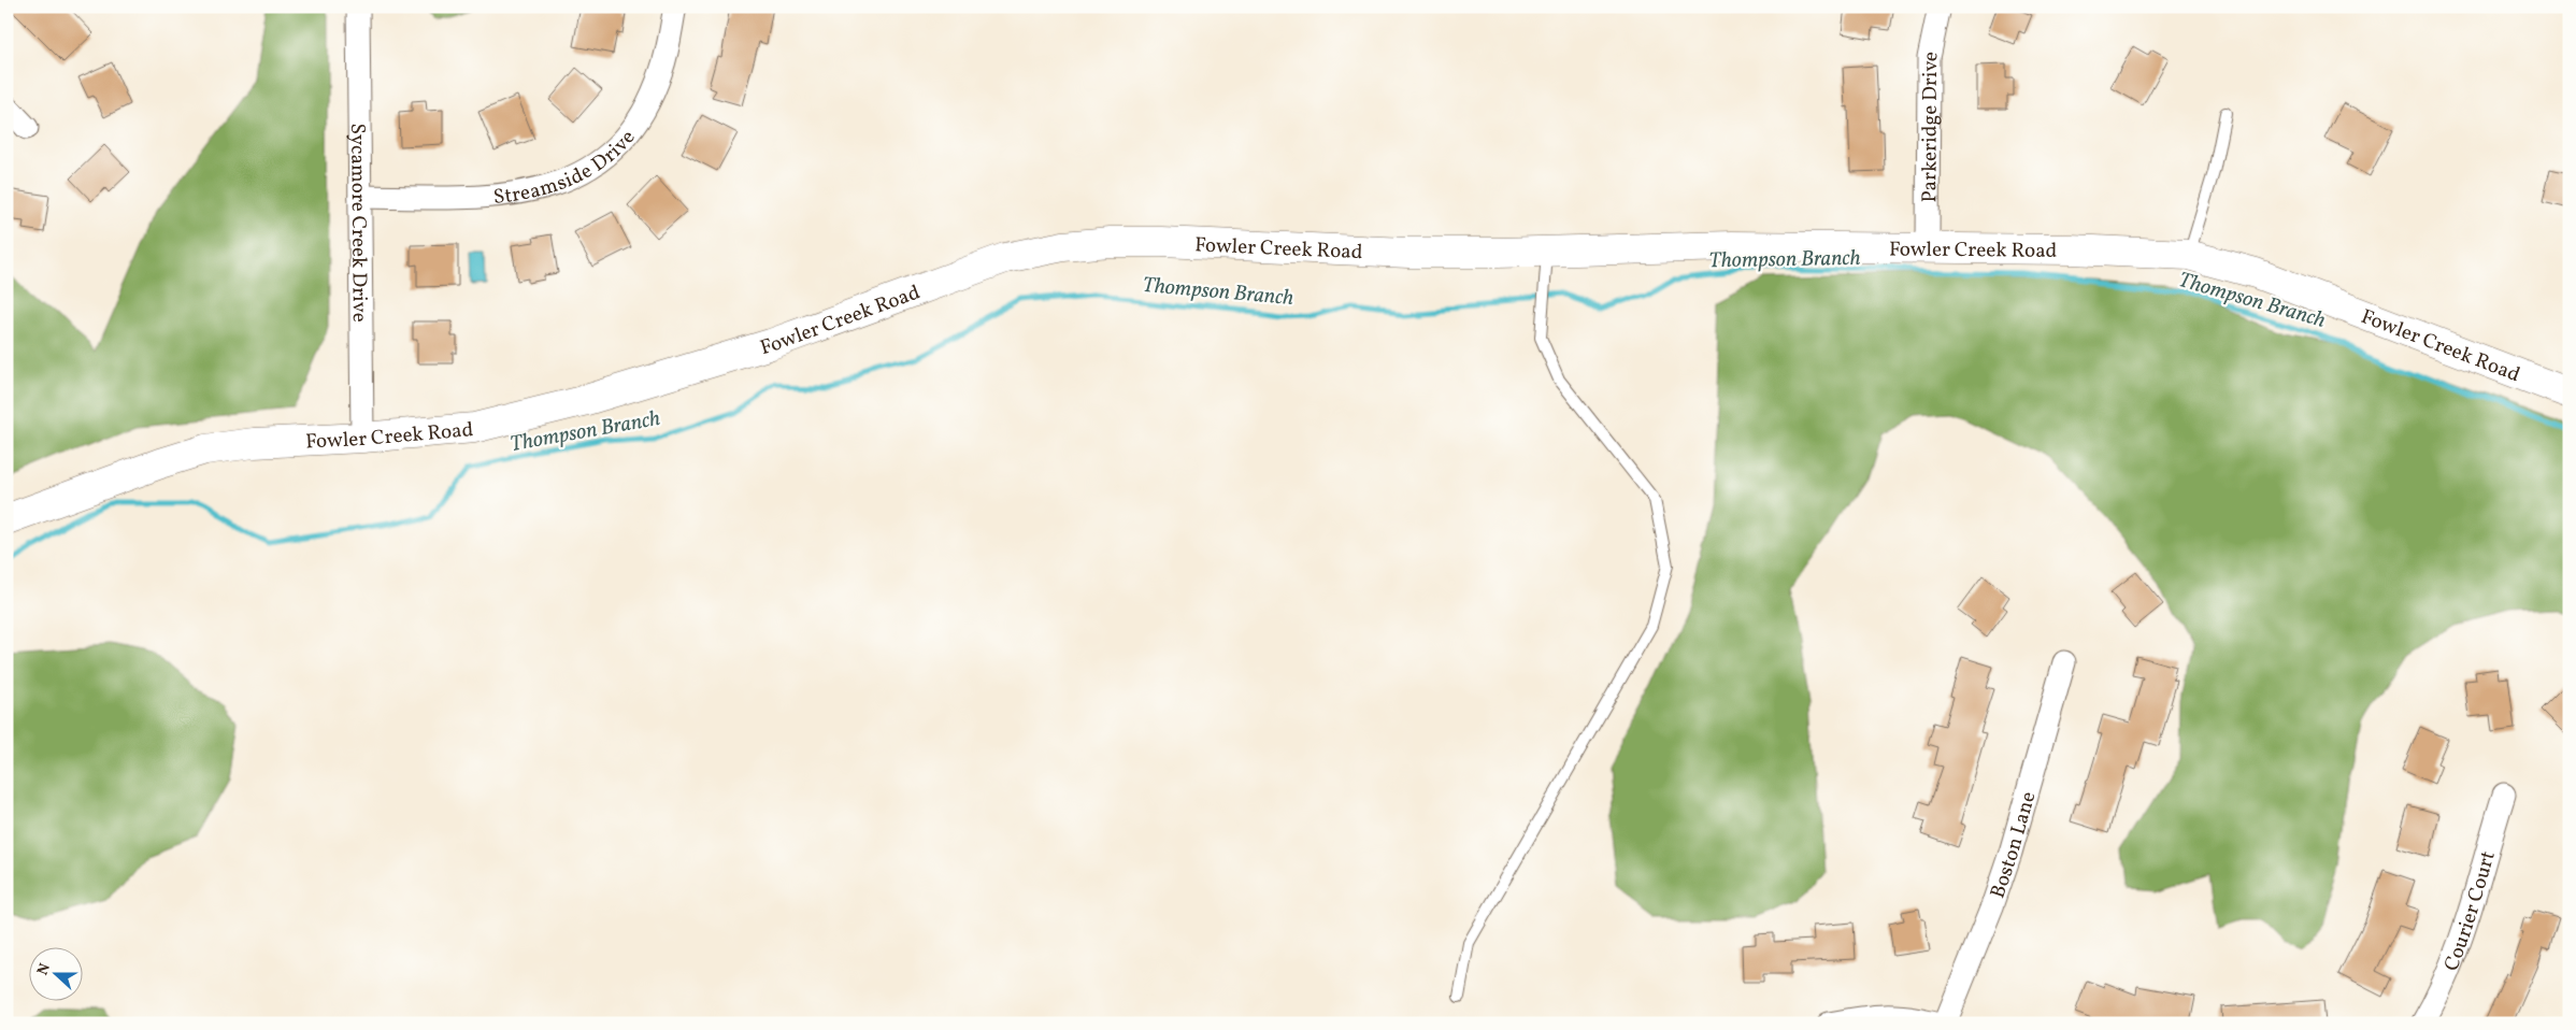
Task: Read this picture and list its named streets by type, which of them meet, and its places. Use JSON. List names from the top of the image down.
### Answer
{
  "streets": {
    "main road": ["Fowler Creek Road"],
    "street": [
      "Parkeridge Drive",
      "Streamside Drive",
      "Sycamore Creek Drive",
      "Boston Lane",
      "Courier Court"
    ]
  },
  "crossings": [
    ["Parkeridge Drive", "Fowler Creek Road"],
    ["Streamside Drive", "Sycamore Creek Drive"],
    ["Sycamore Creek Drive", "Fowler Creek Road"]
  ],
  "water": ["Thompson Branch"],
  "north": "left"
}
